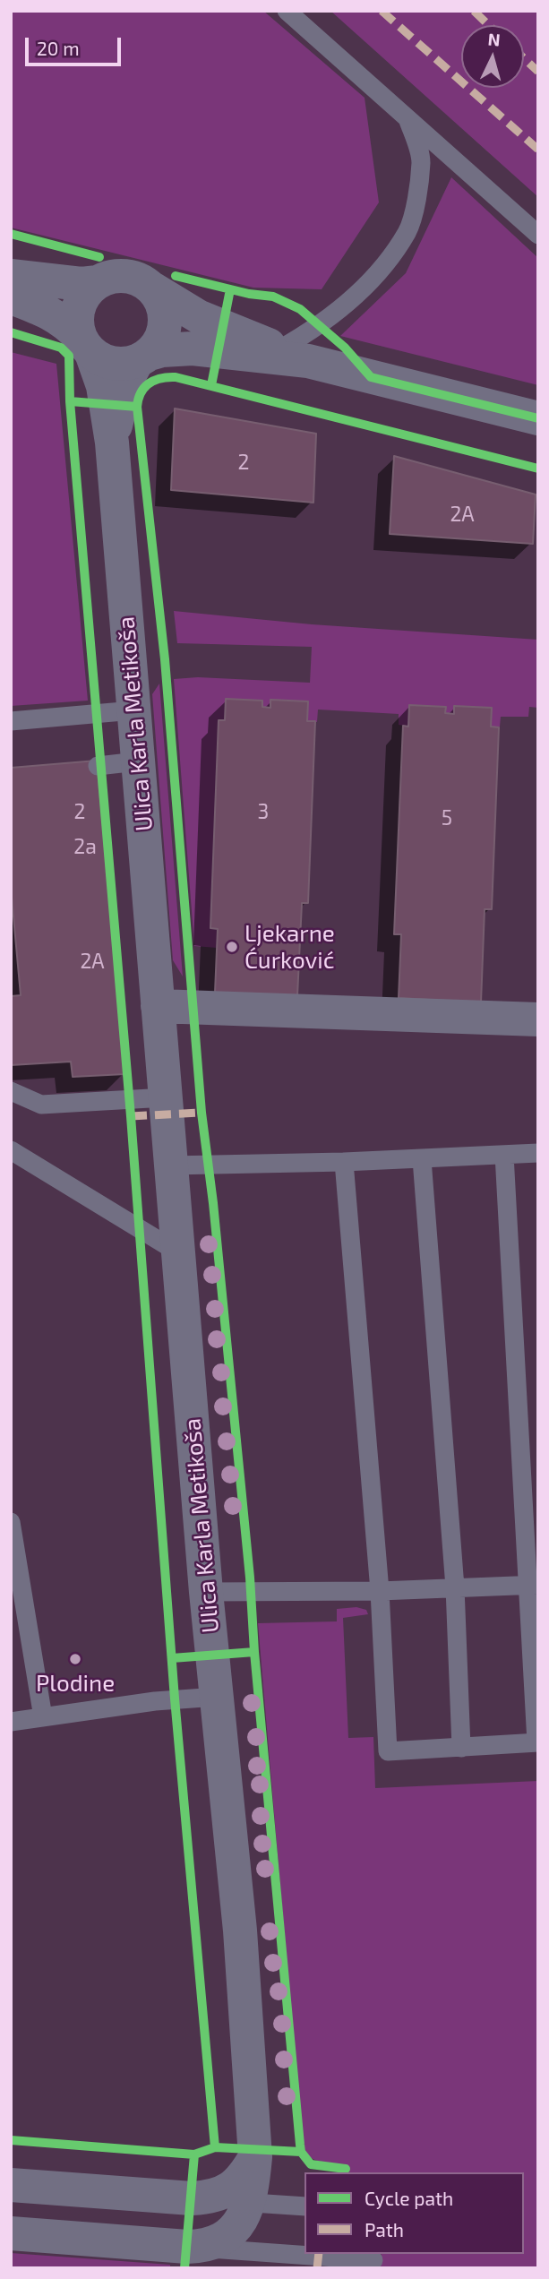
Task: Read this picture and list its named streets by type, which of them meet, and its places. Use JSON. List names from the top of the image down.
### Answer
{
  "streets": {
    "street": ["Ulica Karla Metikoša"]
  },
  "places": ["Ljekarne Ćurković", "Plodine"],
  "house_numbers": [
    "2",
    "2A",
    "2",
    "3",
    "5",
    "2a",
    "2A"
  ],
  "legend": ["Cycle path", "Path"],
  "scale_bar": "20 m",
  "north": "top"
}
